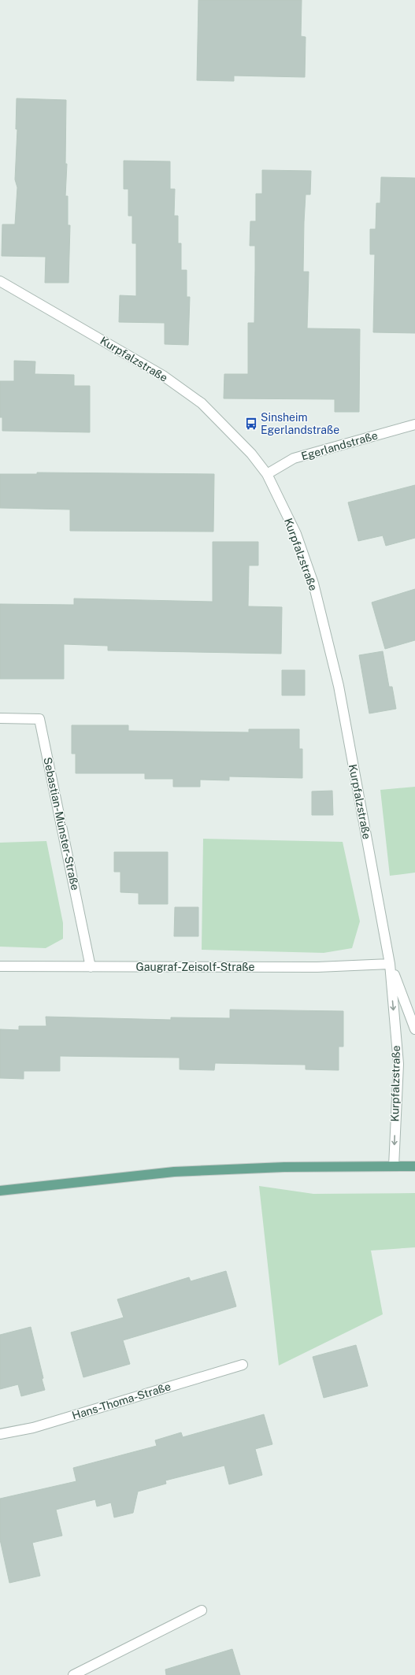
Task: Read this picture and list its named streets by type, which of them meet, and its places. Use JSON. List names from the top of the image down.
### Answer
{
  "streets": {
    "street": [
      "Kurpfalzstraße",
      "Egerlandstraße",
      "Sebastian-Münster-Straße",
      "Gaugraf-Zeisolf-Straße",
      "Hans-Thoma-Straße"
    ]
  },
  "crossings": [
    ["Kurpfalzstraße", "Egerlandstraße"],
    ["Kurpfalzstraße", "Gaugraf-Zeisolf-Straße"],
    ["Sebastian-Münster-Straße", "Gaugraf-Zeisolf-Straße"]
  ],
  "places": {
    "bus stop": ["Sinsheim Egerlandstraße"]
  }
}
